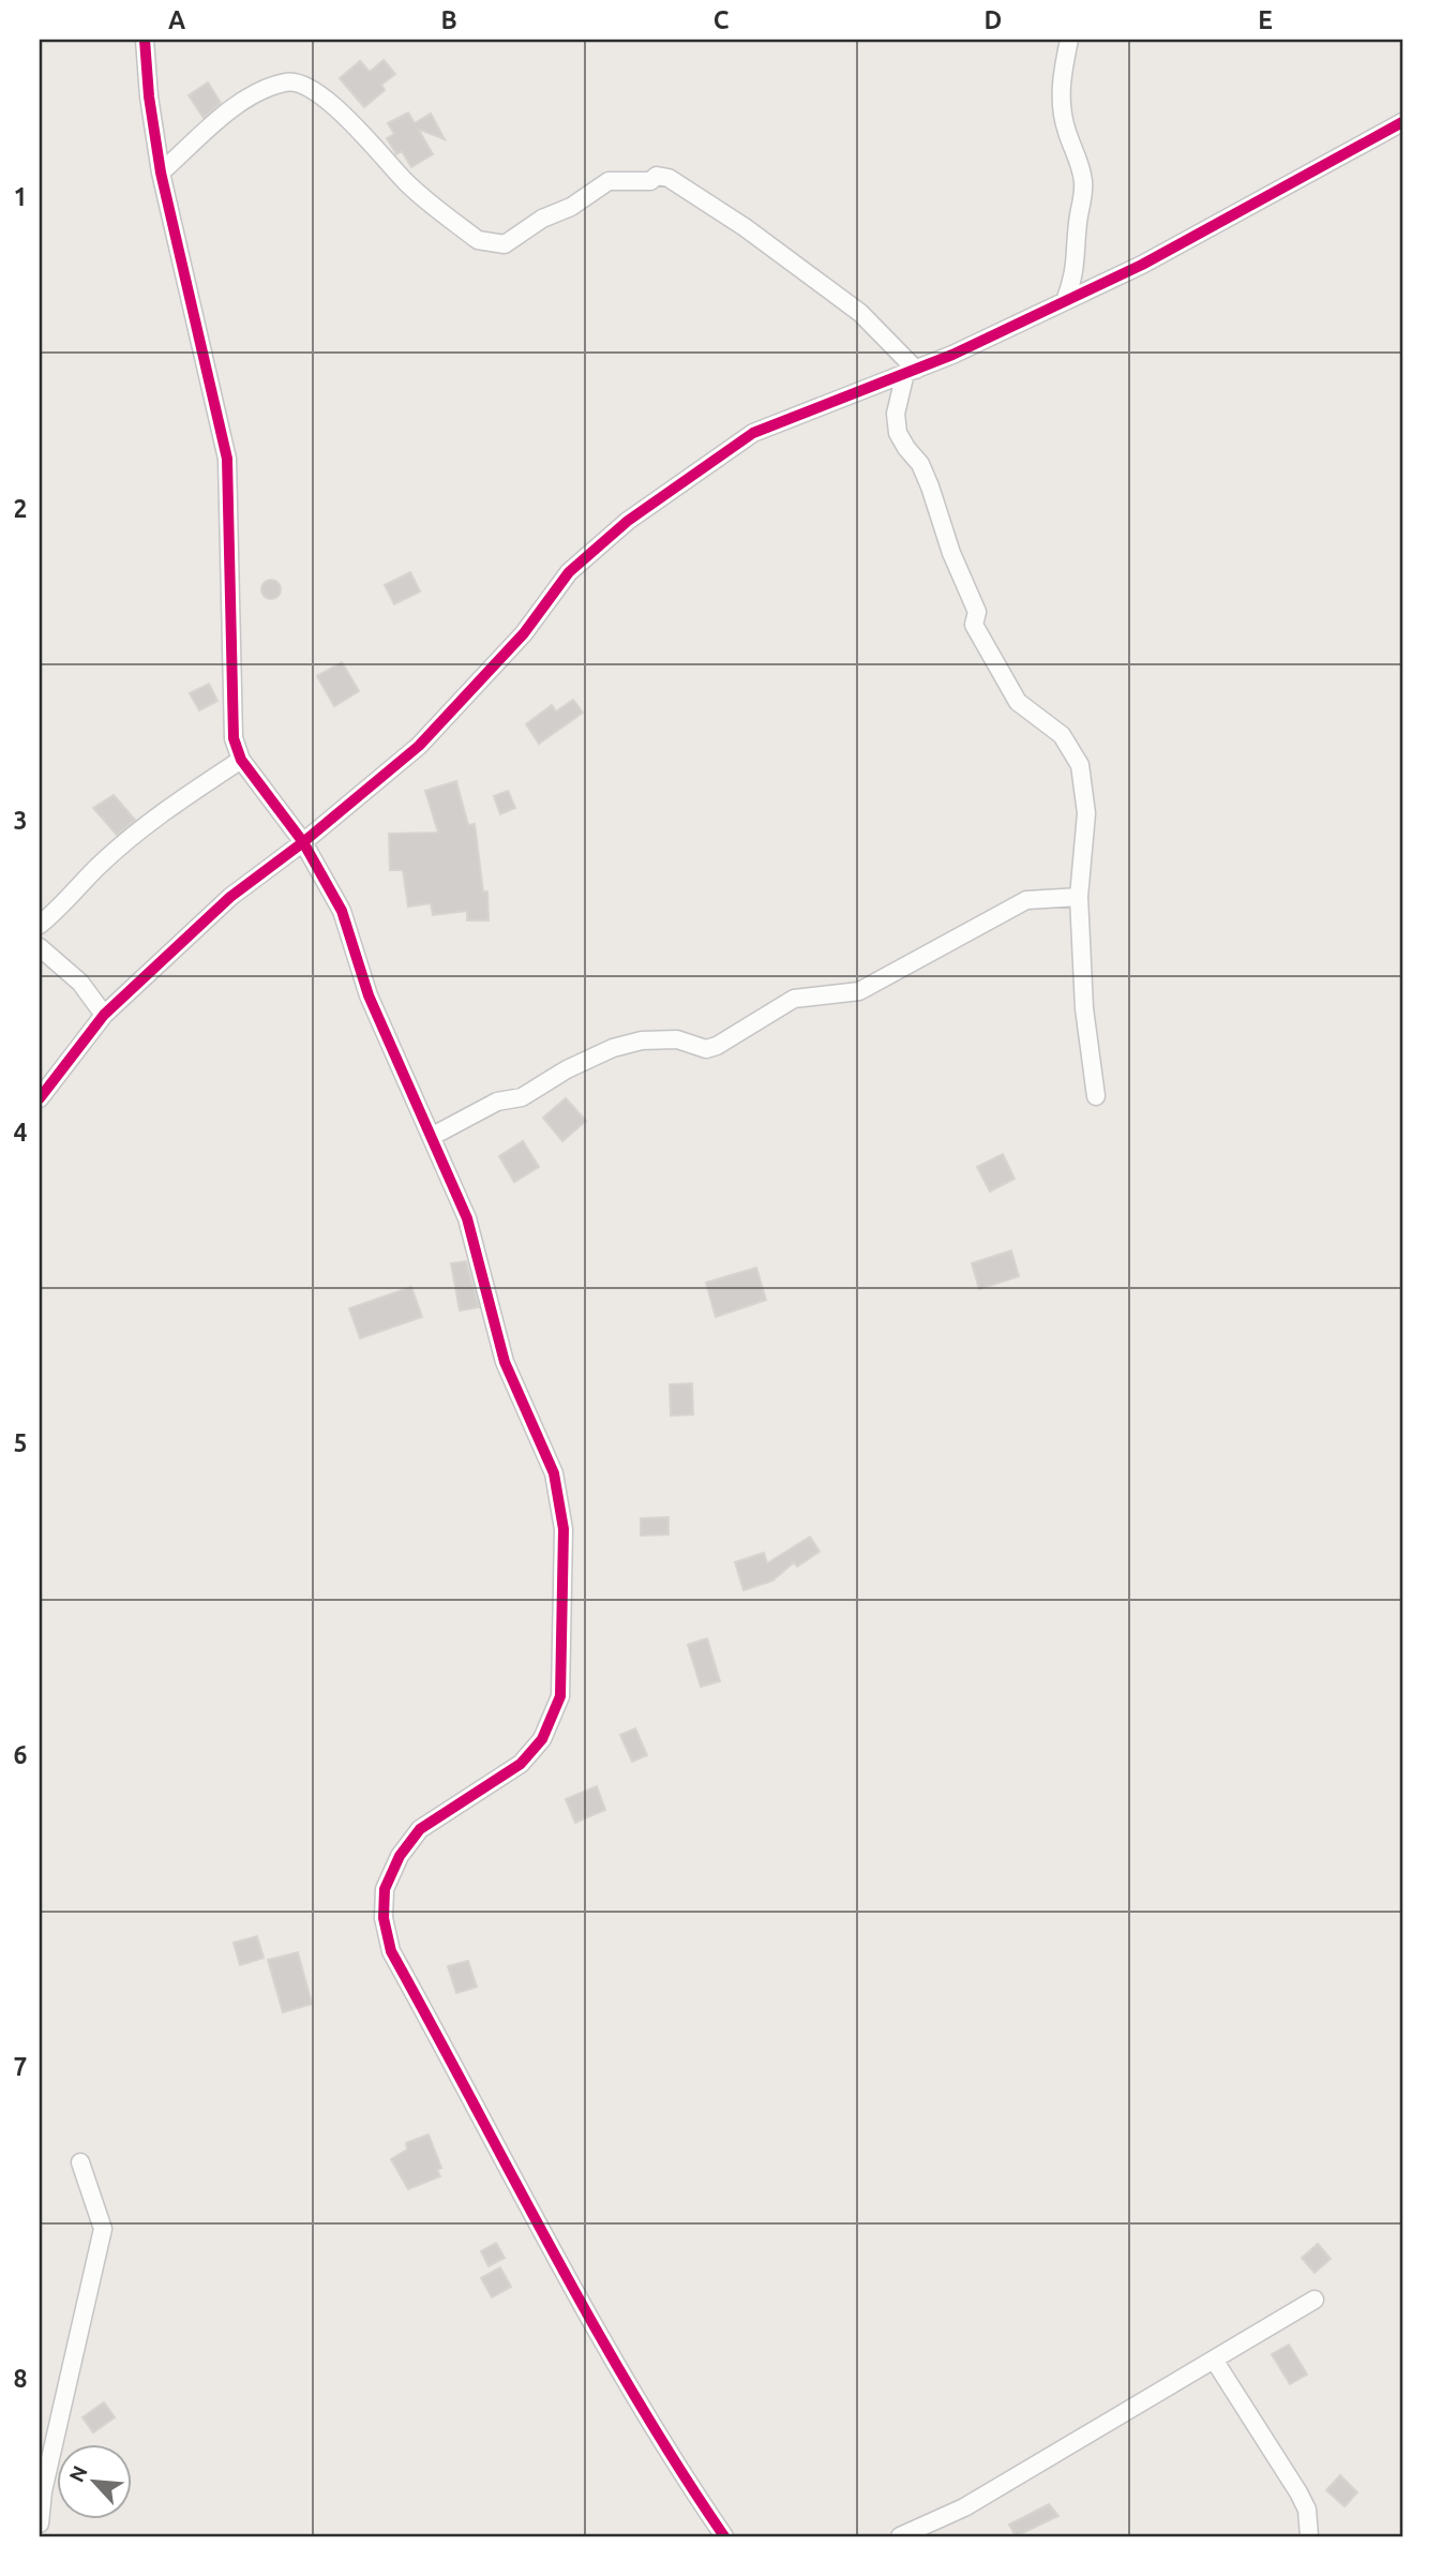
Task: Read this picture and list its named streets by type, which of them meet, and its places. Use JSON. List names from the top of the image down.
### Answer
{
  "north": "top left",
  "grid": {
    "columns": [
      "A",
      "B",
      "C",
      "D",
      "E"
    ],
    "rows": [
      "1",
      "2",
      "3",
      "4",
      "5",
      "6",
      "7",
      "8"
    ]
  }
}
